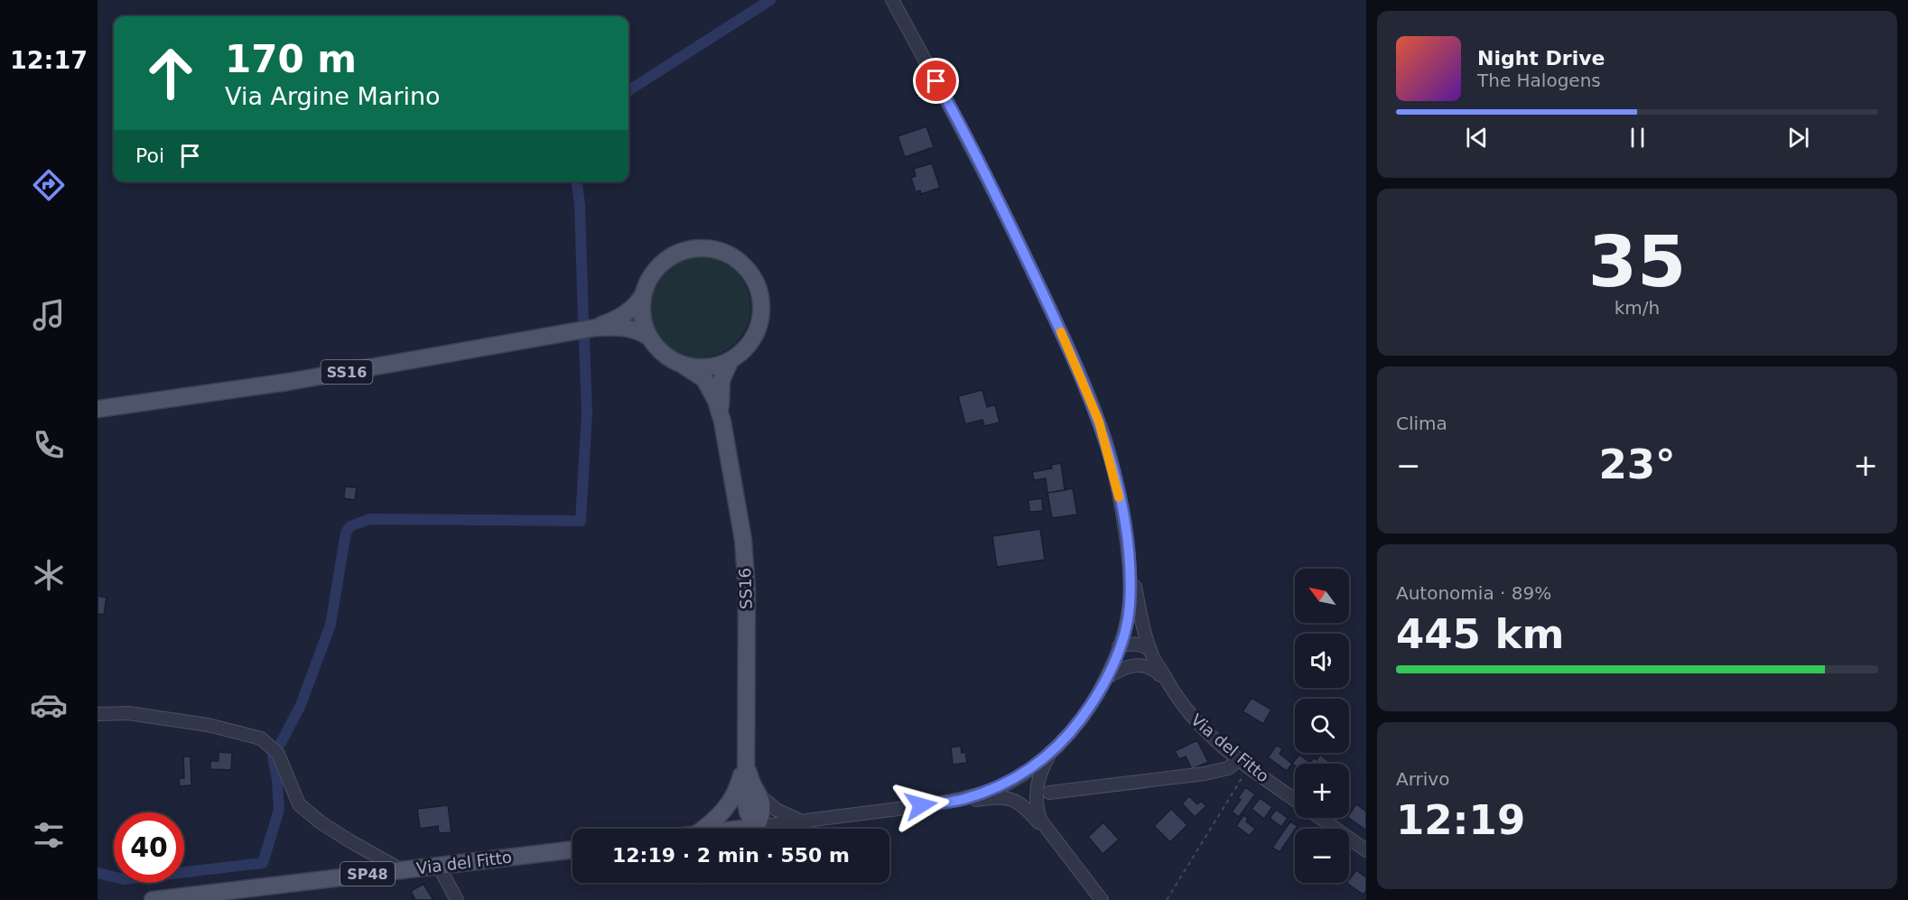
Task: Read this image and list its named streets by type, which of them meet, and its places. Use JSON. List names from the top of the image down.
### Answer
{
  "streets": {
    "main road": ["SS16", "Via del Fitto", "SP48"]
  },
  "north": "top left",
  "page": {
    "tabs": "12:17",
    "turn": ["170 m", "Via Argine Marino"],
    "song": ["Night Drive", "The Halogens"],
    "then": "Poi",
    "tile": [
      ["35", "km/h"],
      "Clima",
      ["Autonomia · 89%", "445 km"],
      ["Arrivo", "12:19"]
    ],
    "heat": ["−", "23°", "+"],
    "map_buttons": ["+", "−"],
    "limit": "40",
    "trip": "12:19 · 2 min · 550 m"
  }
}
